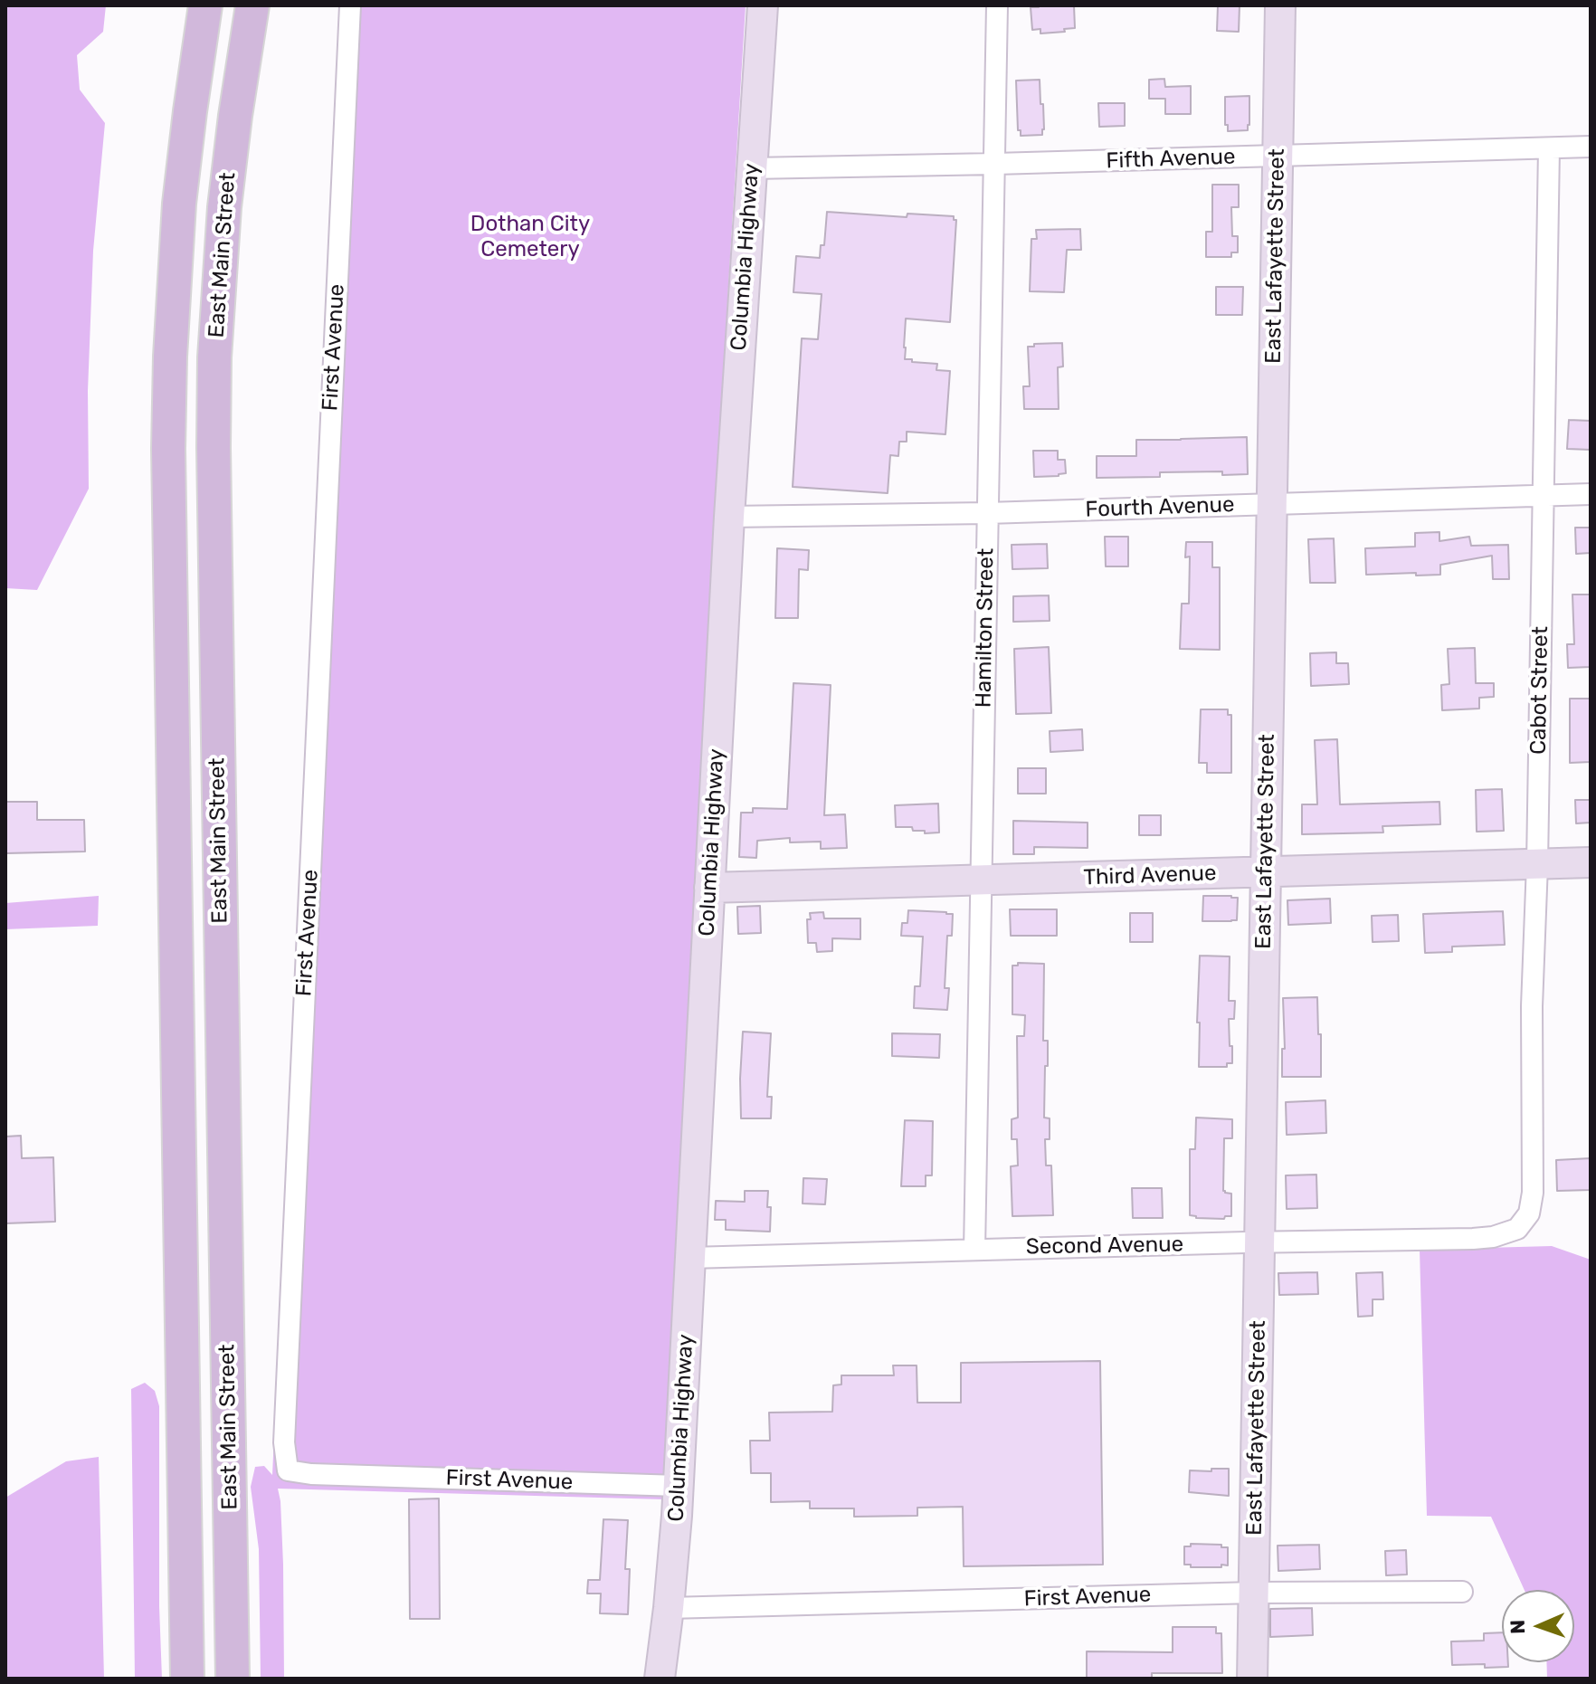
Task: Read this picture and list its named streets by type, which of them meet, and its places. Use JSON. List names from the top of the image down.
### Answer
{
  "streets": {
    "main road": ["East Main Street"],
    "street": [
      "Fifth Avenue",
      "East Lafayette Street",
      "Columbia Highway",
      "First Avenue",
      "Fourth Avenue",
      "Hamilton Street",
      "Cabot Street",
      "Third Avenue",
      "Second Avenue"
    ]
  },
  "crossings": [
    ["Fifth Avenue", "East Lafayette Street"],
    ["Fifth Avenue", "Columbia Highway"],
    ["Fifth Avenue", "Hamilton Street"],
    ["Fifth Avenue", "Cabot Street"],
    ["East Lafayette Street", "First Avenue"],
    ["East Lafayette Street", "Fourth Avenue"],
    ["East Lafayette Street", "Third Avenue"],
    ["East Lafayette Street", "Second Avenue"],
    ["Columbia Highway", "First Avenue"],
    ["Columbia Highway", "Fourth Avenue"],
    ["Columbia Highway", "Third Avenue"],
    ["Columbia Highway", "Second Avenue"],
    ["Fourth Avenue", "Hamilton Street"],
    ["Fourth Avenue", "Cabot Street"],
    ["Hamilton Street", "Third Avenue"],
    ["Hamilton Street", "Second Avenue"],
    ["Cabot Street", "Third Avenue"],
    ["Cabot Street", "Second Avenue"]
  ],
  "parks": ["Dothan City Cemetery"],
  "north": "left"
}
